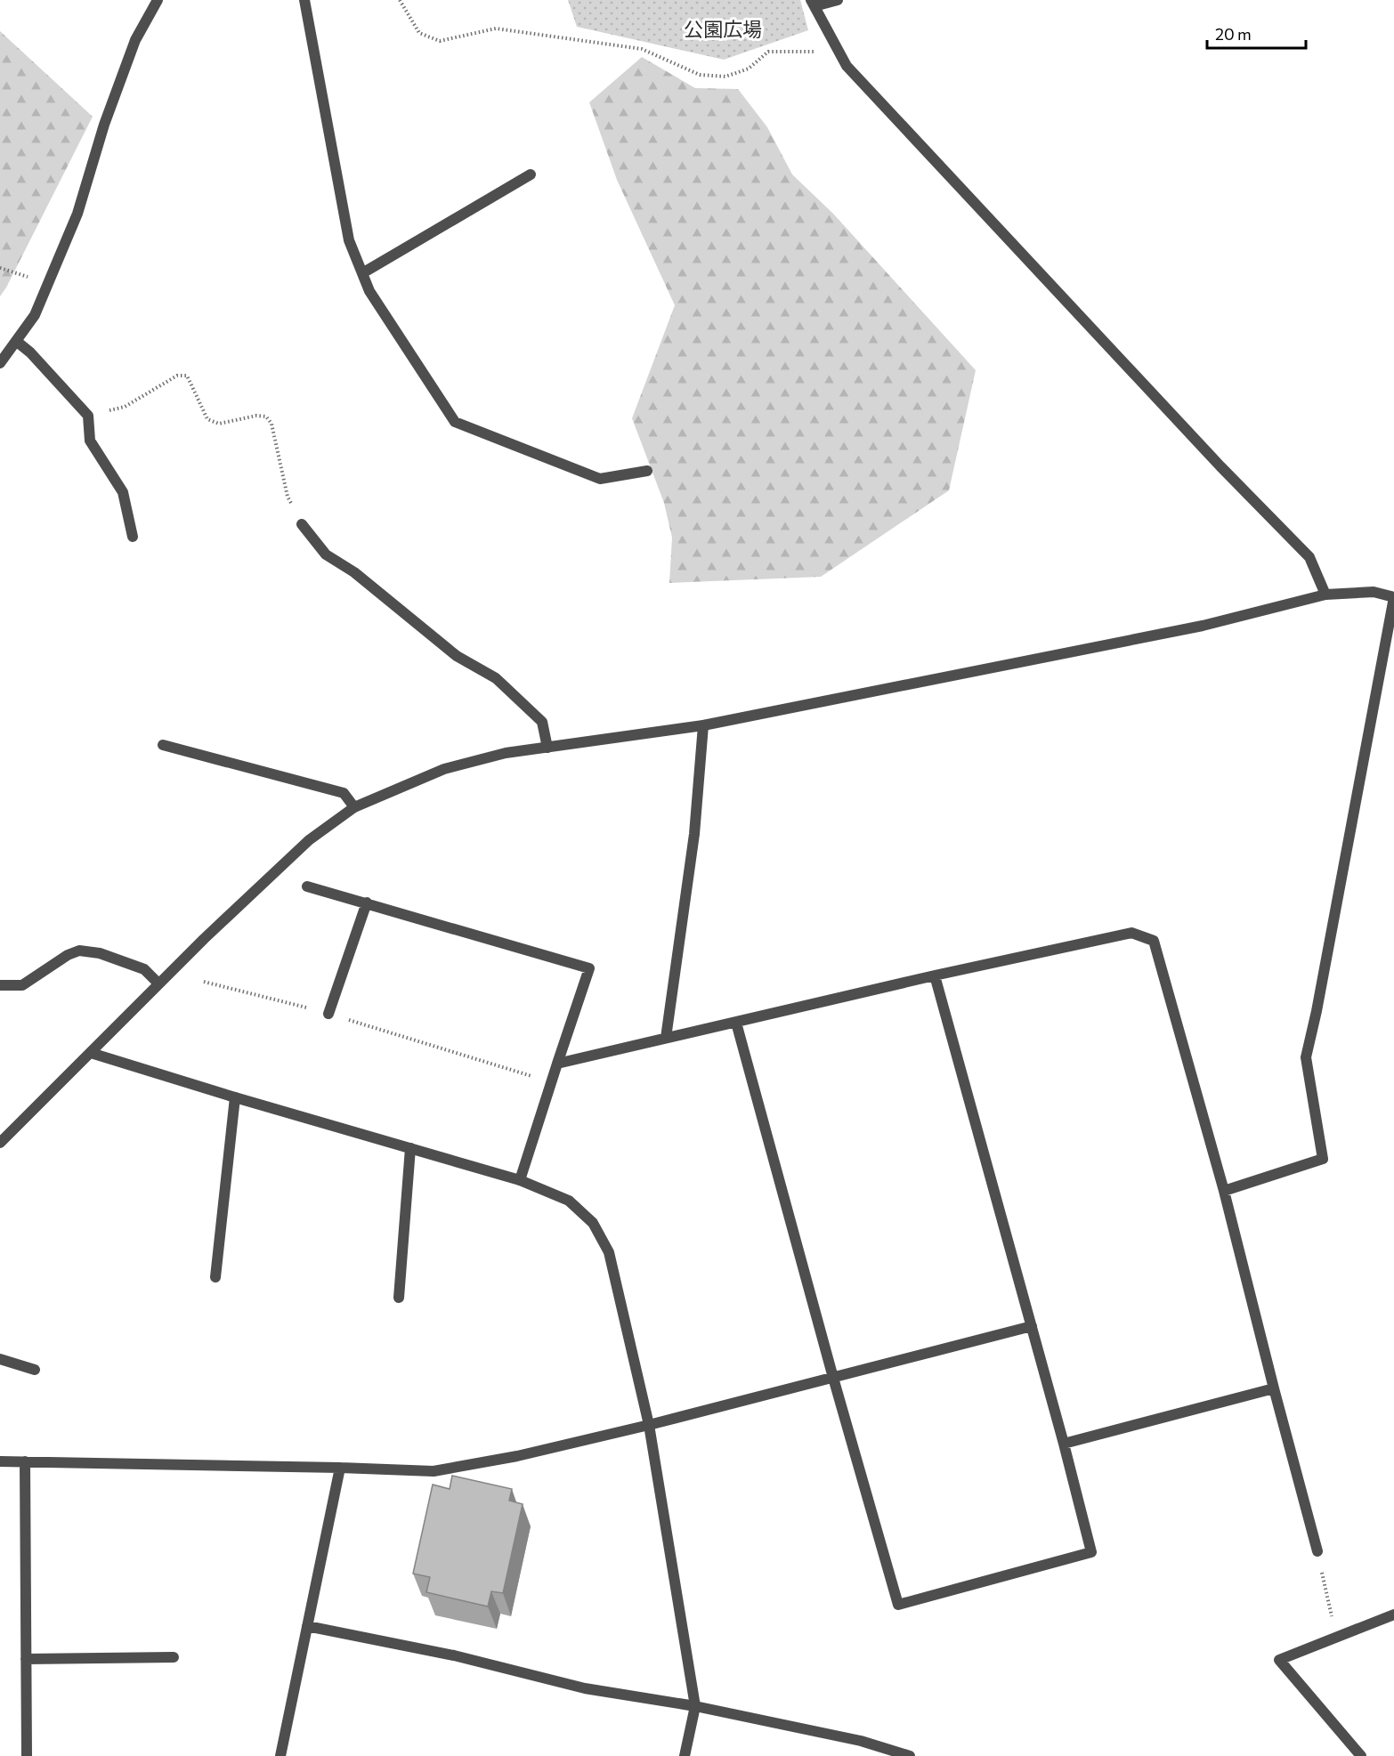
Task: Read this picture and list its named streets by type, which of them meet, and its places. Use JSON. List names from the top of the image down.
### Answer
{
  "parks": ["公園広場"],
  "scale_bar": "20 m"
}
